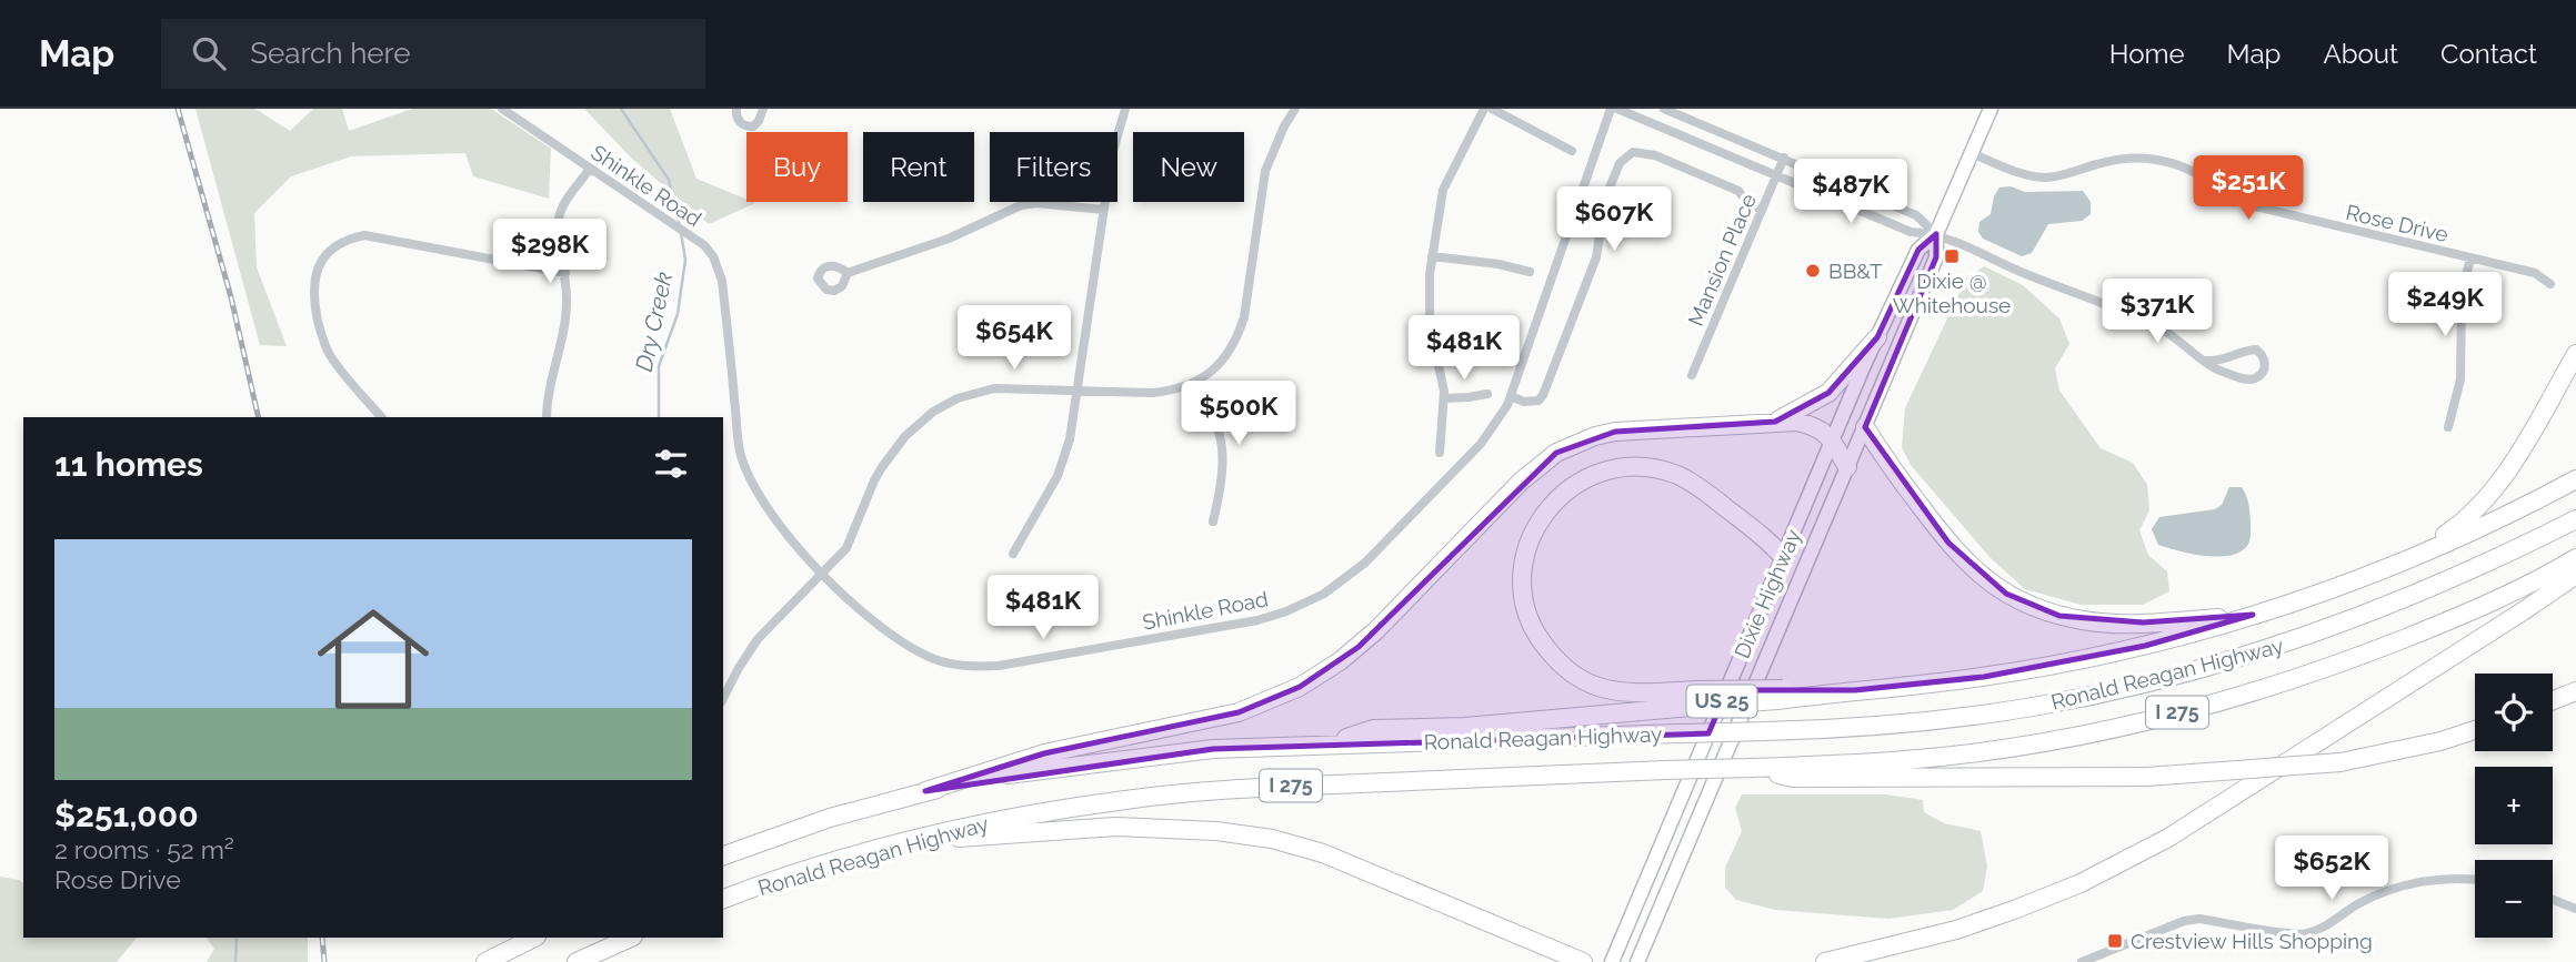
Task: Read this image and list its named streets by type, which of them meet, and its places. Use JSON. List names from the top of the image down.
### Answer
{
  "streets": {
    "highway": ["Ronald Reagan Highway", "I 275"],
    "main road": ["Dixie Highway", "US 25"],
    "street": ["Shinkle Road", "Rose Drive", "Mansion Place"]
  },
  "crossings": [
    ["Rose Drive", "Dixie Highway"]
  ],
  "water": ["Dry Creek"],
  "places": {
    "transit": ["Dixie @ Whitehouse", "Crestview Hills Shopping"],
    "other": ["BB&T"]
  },
  "page": {
    "header": "Map",
    "search": "Search here",
    "nav": [
      "Home",
      "Map",
      "About",
      "Contact"
    ],
    "chip": [
      "Buy",
      "Rent",
      "Filters",
      "New"
    ],
    "price": [
      "$251K",
      "$487K",
      "$607K",
      "$298K",
      "$249K",
      "$371K",
      "$654K",
      "$481K",
      "$500K",
      "$481K",
      "$652K"
    ],
    "heading": "11 homes",
    "list": [
      {
        "name": "$251,000",
        "note": "2 rooms · 52 m² · Rose Drive"
      }
    ],
    "map_buttons": ["+", "−"]
  }
}
